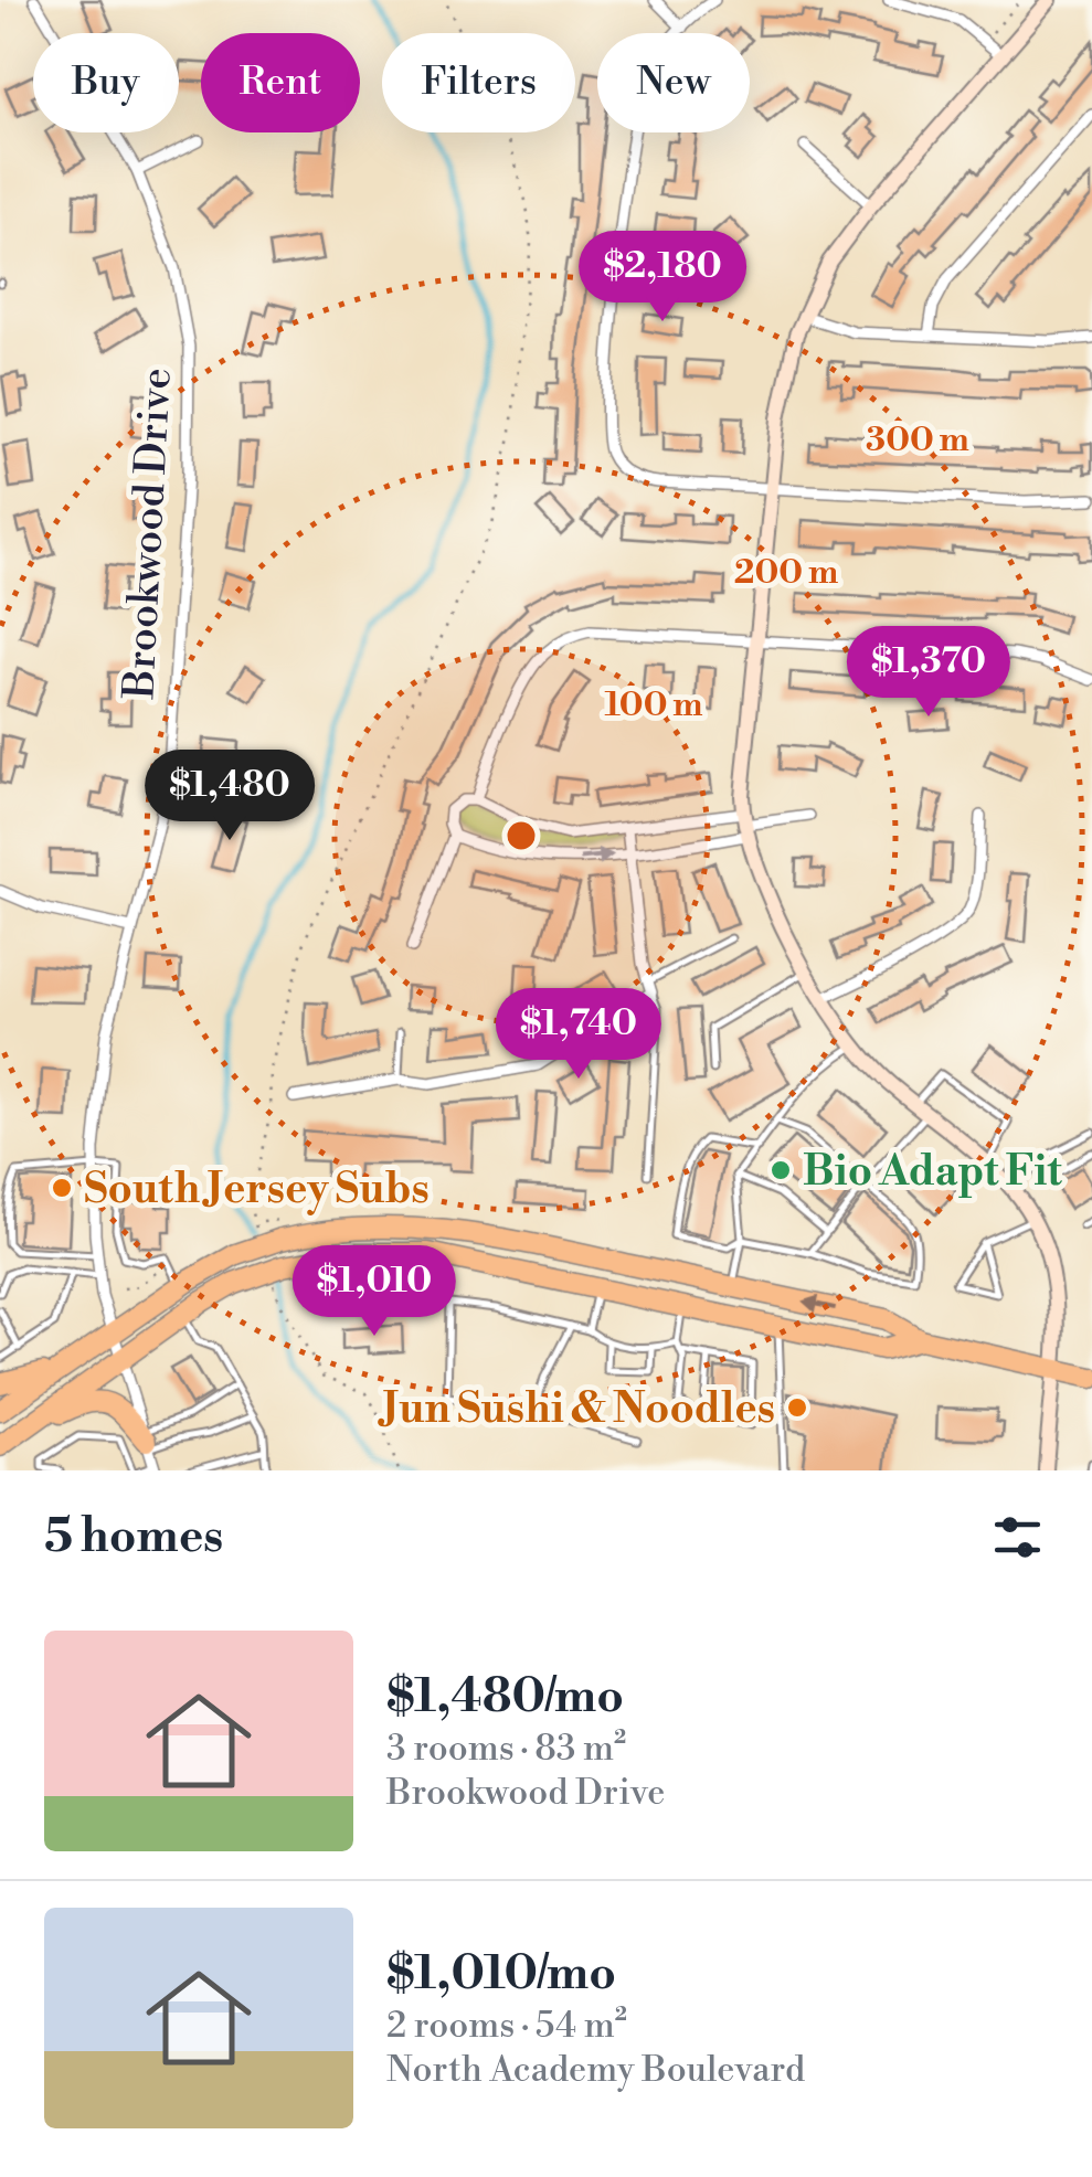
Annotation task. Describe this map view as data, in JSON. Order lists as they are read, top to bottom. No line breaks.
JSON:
{"streets":{"street":["Brookwood Drive"]},"places":["Bio Adapt Fit","South Jersey Subs","Jun Sushi & Noodles"],"page":{"chip":["Buy","Rent","Filters","New"],"price":["$2,180","$1,370","$1,480","$1,740","$1,010"],"heading":"5 homes","list":[{"name":"$1,480/mo","note":"3 rooms · 83 m² · Brookwood Drive"},{"name":"$1,010/mo","note":"2 rooms · 54 m² · North Academy Boulevard"}]},"rings":["300 m","200 m","100 m"]}
